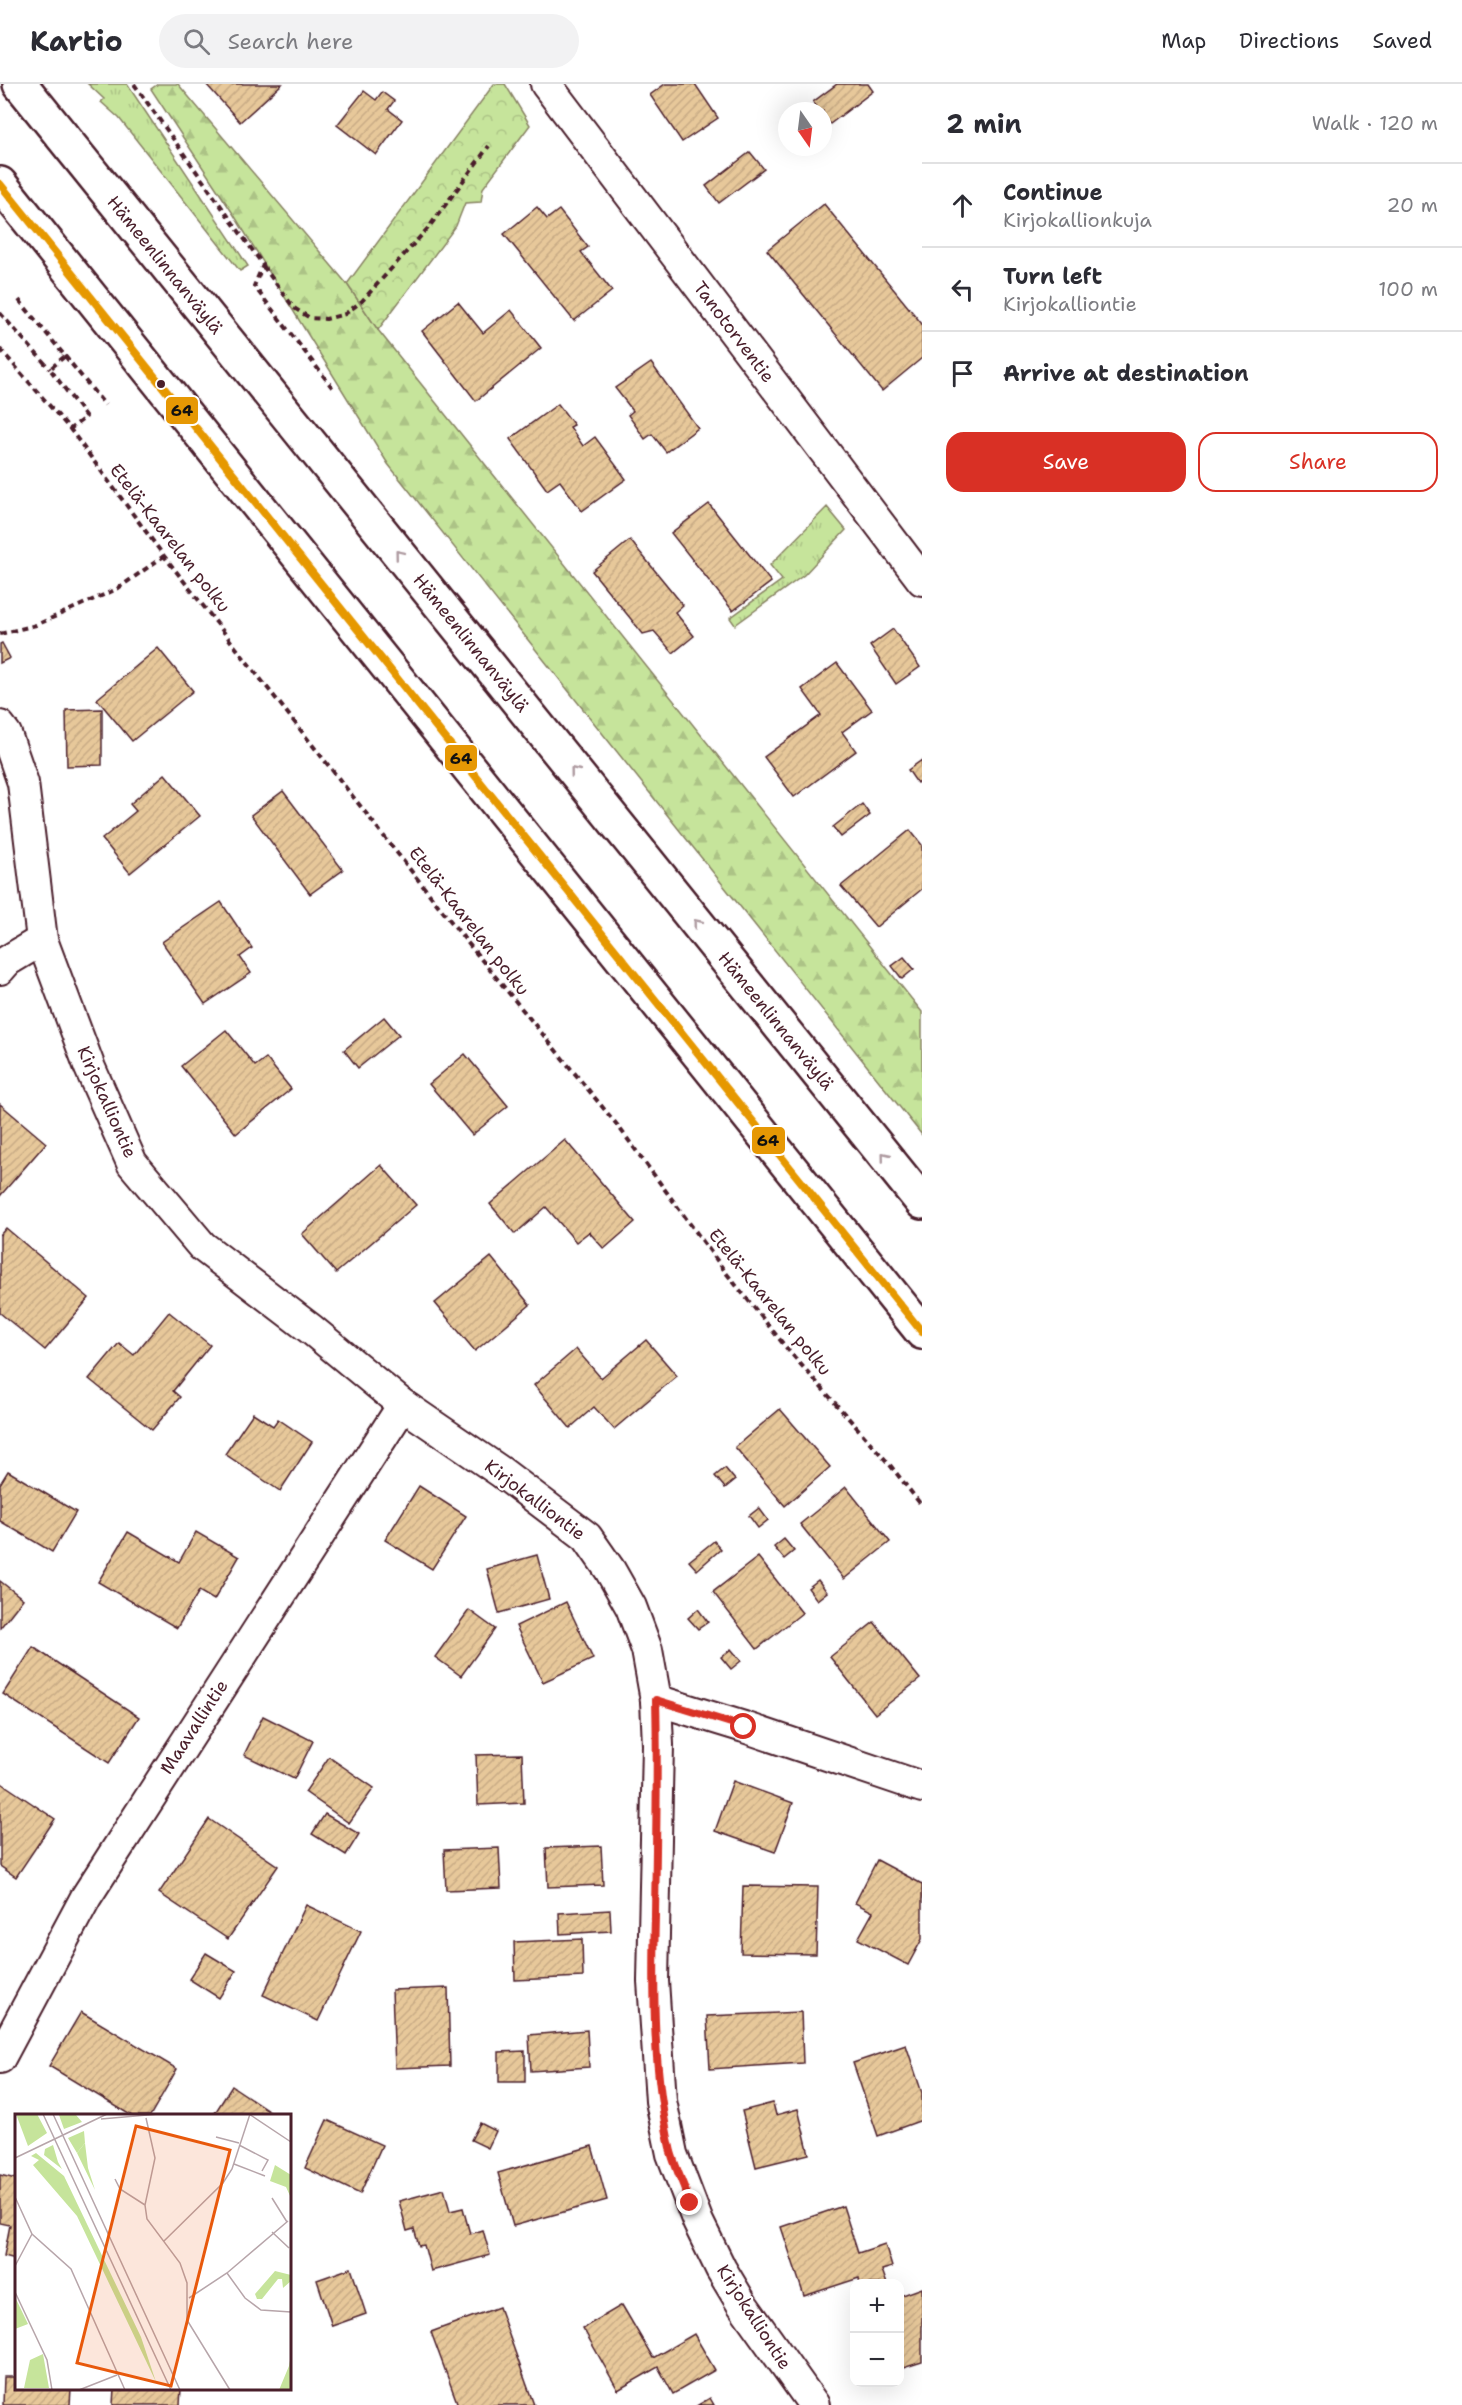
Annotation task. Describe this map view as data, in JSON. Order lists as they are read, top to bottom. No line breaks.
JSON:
{"streets":{"highway":["Hämeenlinnanväylä"],"street":["Tanotorventie","Kirjokalliontie","Maavallintie"],"path":["Etelä-Kaarelan polku"]},"crossings":[["Kirjokalliontie","Maavallintie"]],"lines":["transit line 64"],"north":"bottom","page":{"header":"Kartio","search":"Search here","nav":["Map","Directions","Saved"],"heading":["2 min","Walk · 120 m"],"list":[["Continue","Kirjokallionkuja","20 m"],["Turn left","Kirjokalliontie","100 m"],"Arrive at destination"],"buttons":["Save","Share"],"map_buttons":["+","−"]}}
